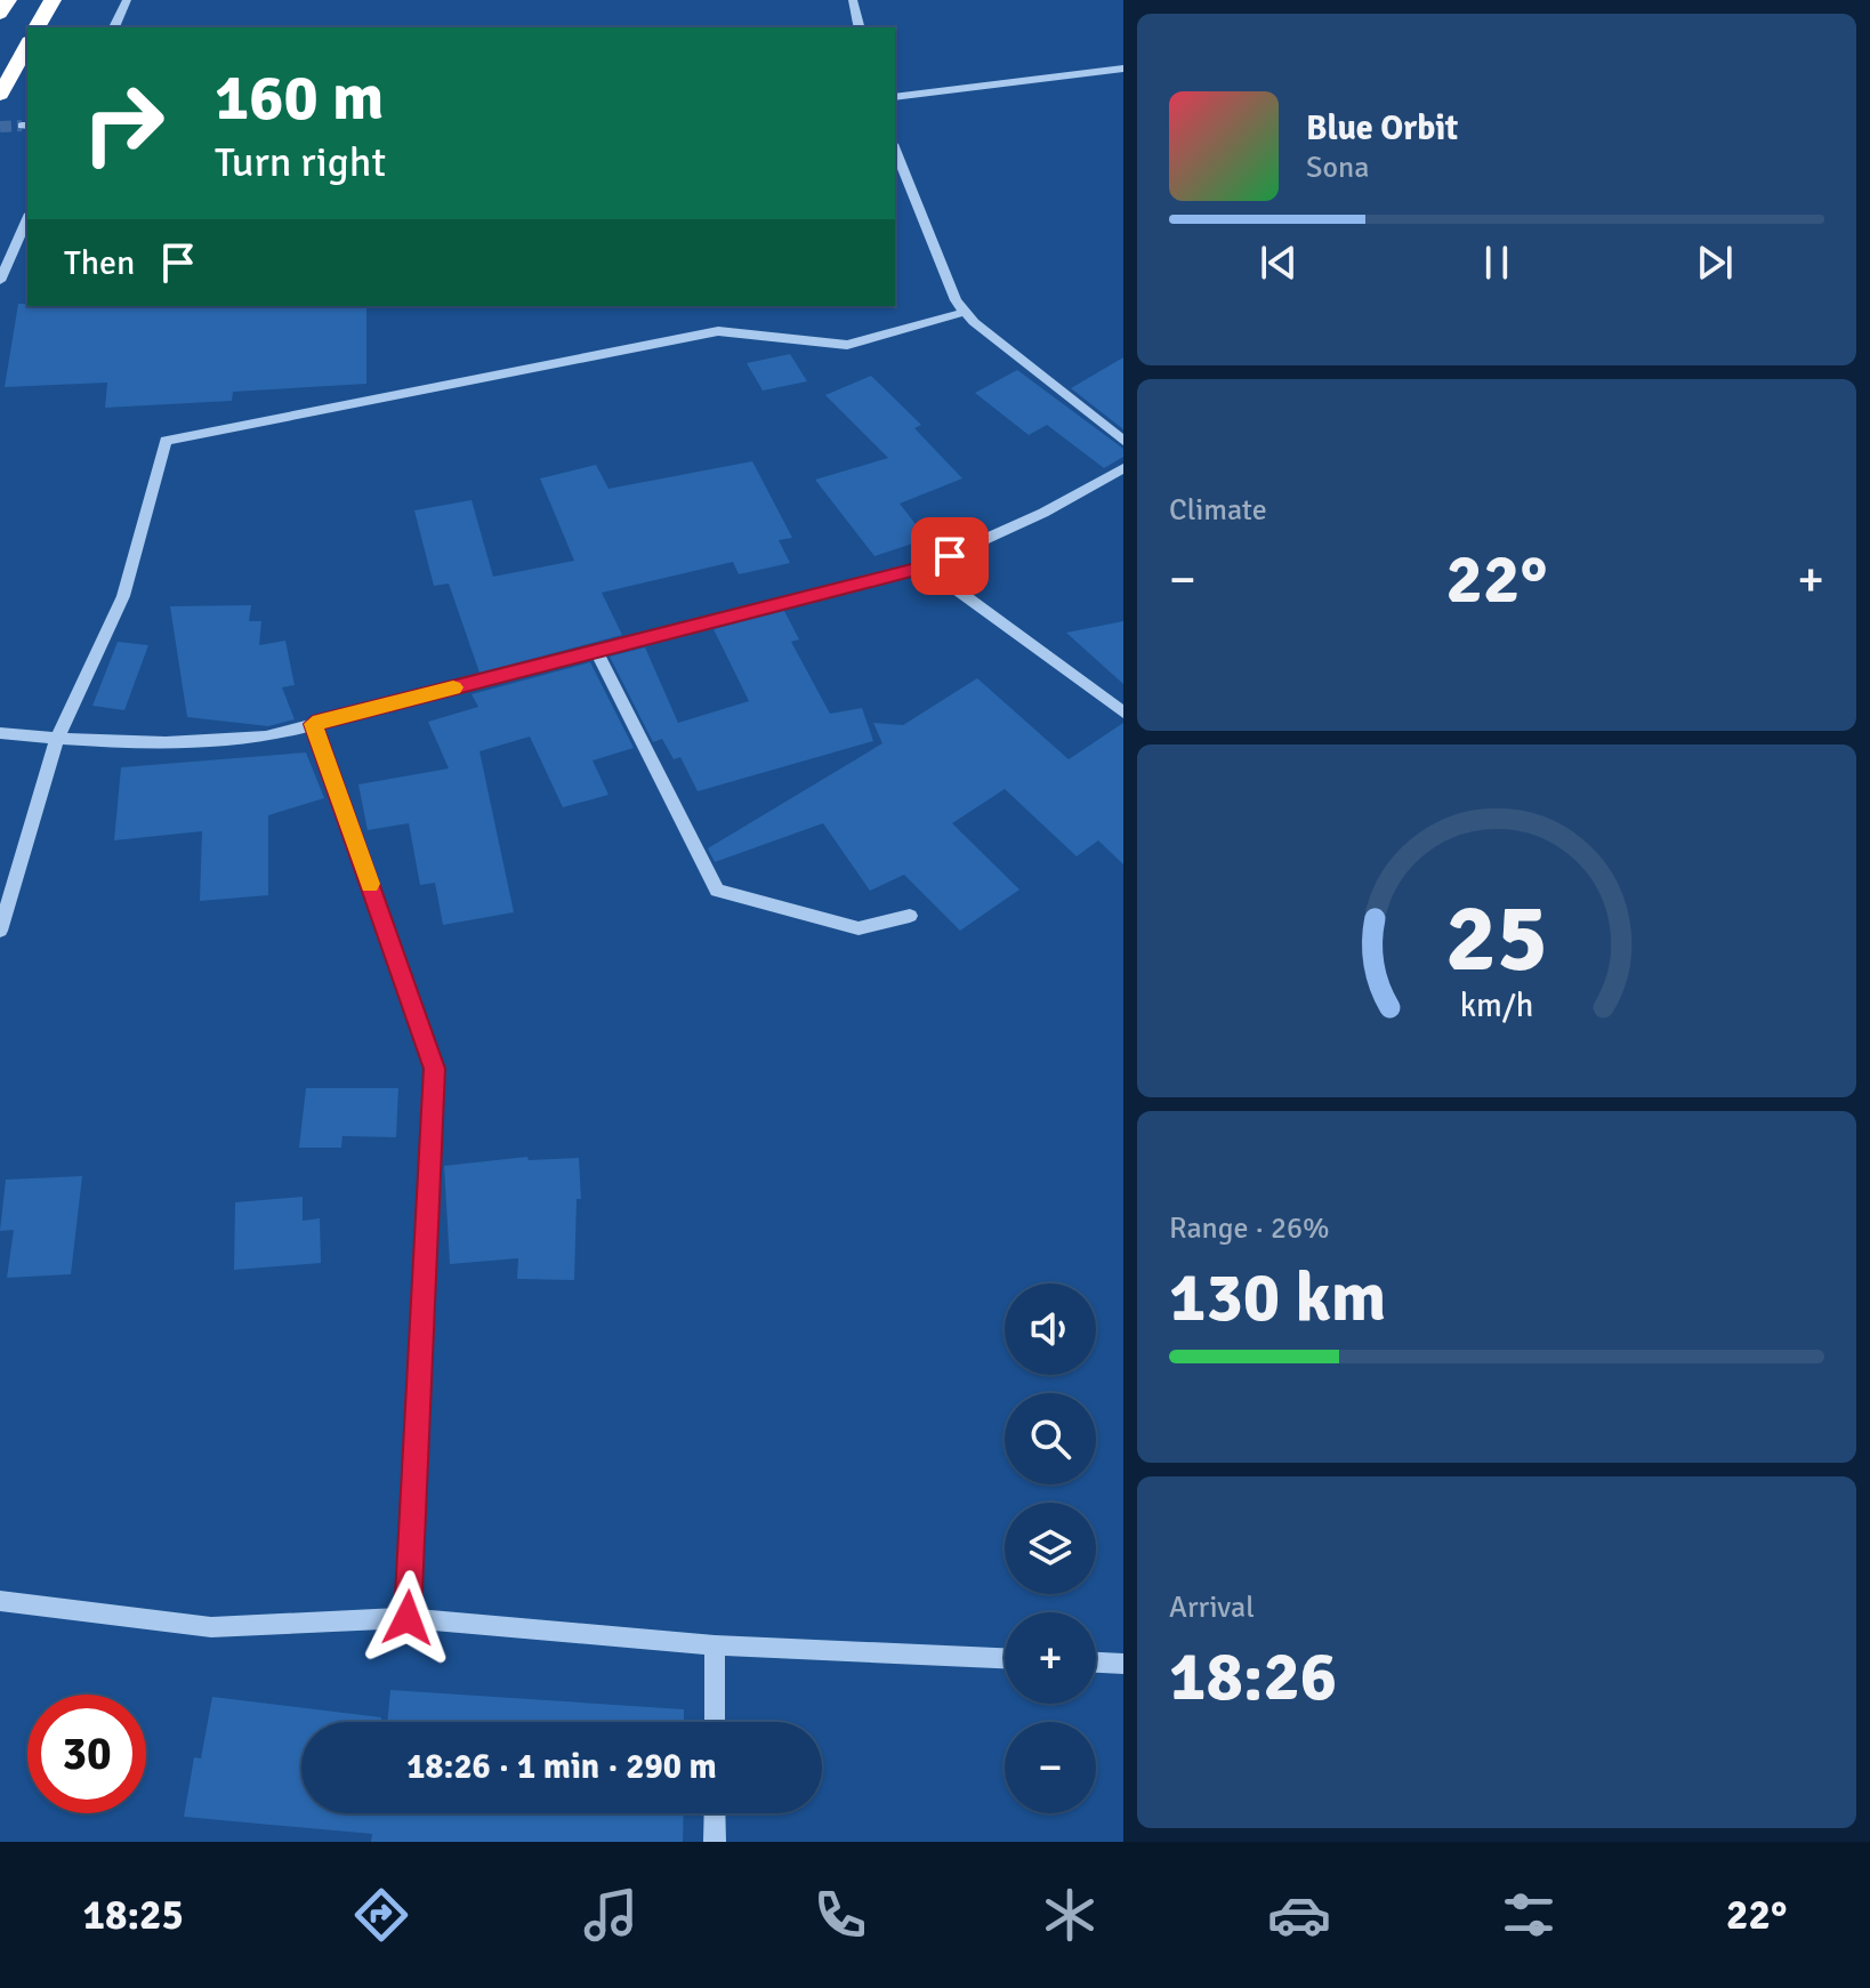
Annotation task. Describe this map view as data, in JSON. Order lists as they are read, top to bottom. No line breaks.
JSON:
{"page":{"turn":["160 m","Turn right"],"song":["Blue Orbit","Sona"],"then":"Then","tile":["Climate",["Range · 26%","130 km"],["Arrival","18:26"]],"heat":["−","22°","+"],"map_buttons":["+","−"],"limit":"30","trip":"18:26 · 1 min · 290 m","tabs":["18:25","22°"],"gauge":["25","km/h"]}}
